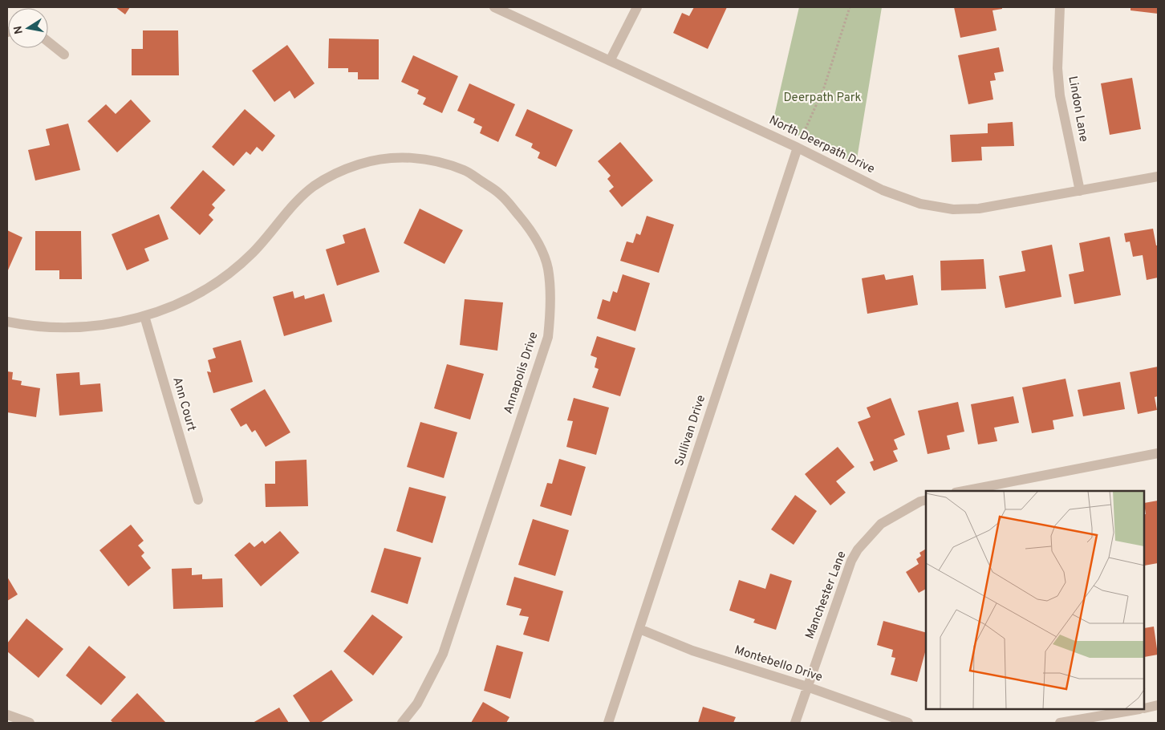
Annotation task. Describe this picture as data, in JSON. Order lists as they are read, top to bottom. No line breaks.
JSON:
{"streets":{"street":["Lindon Lane","North Deerpath Drive","Annapolis Drive","Ann Court","Sullivan Drive","Manchester Lane","Montebello Drive"]},"crossings":[["Lindon Lane","North Deerpath Drive"],["North Deerpath Drive","Sullivan Drive"],["Annapolis Drive","Ann Court"],["Sullivan Drive","Montebello Drive"],["Manchester Lane","Montebello Drive"]],"parks":["Deerpath Park"],"north":"left"}
